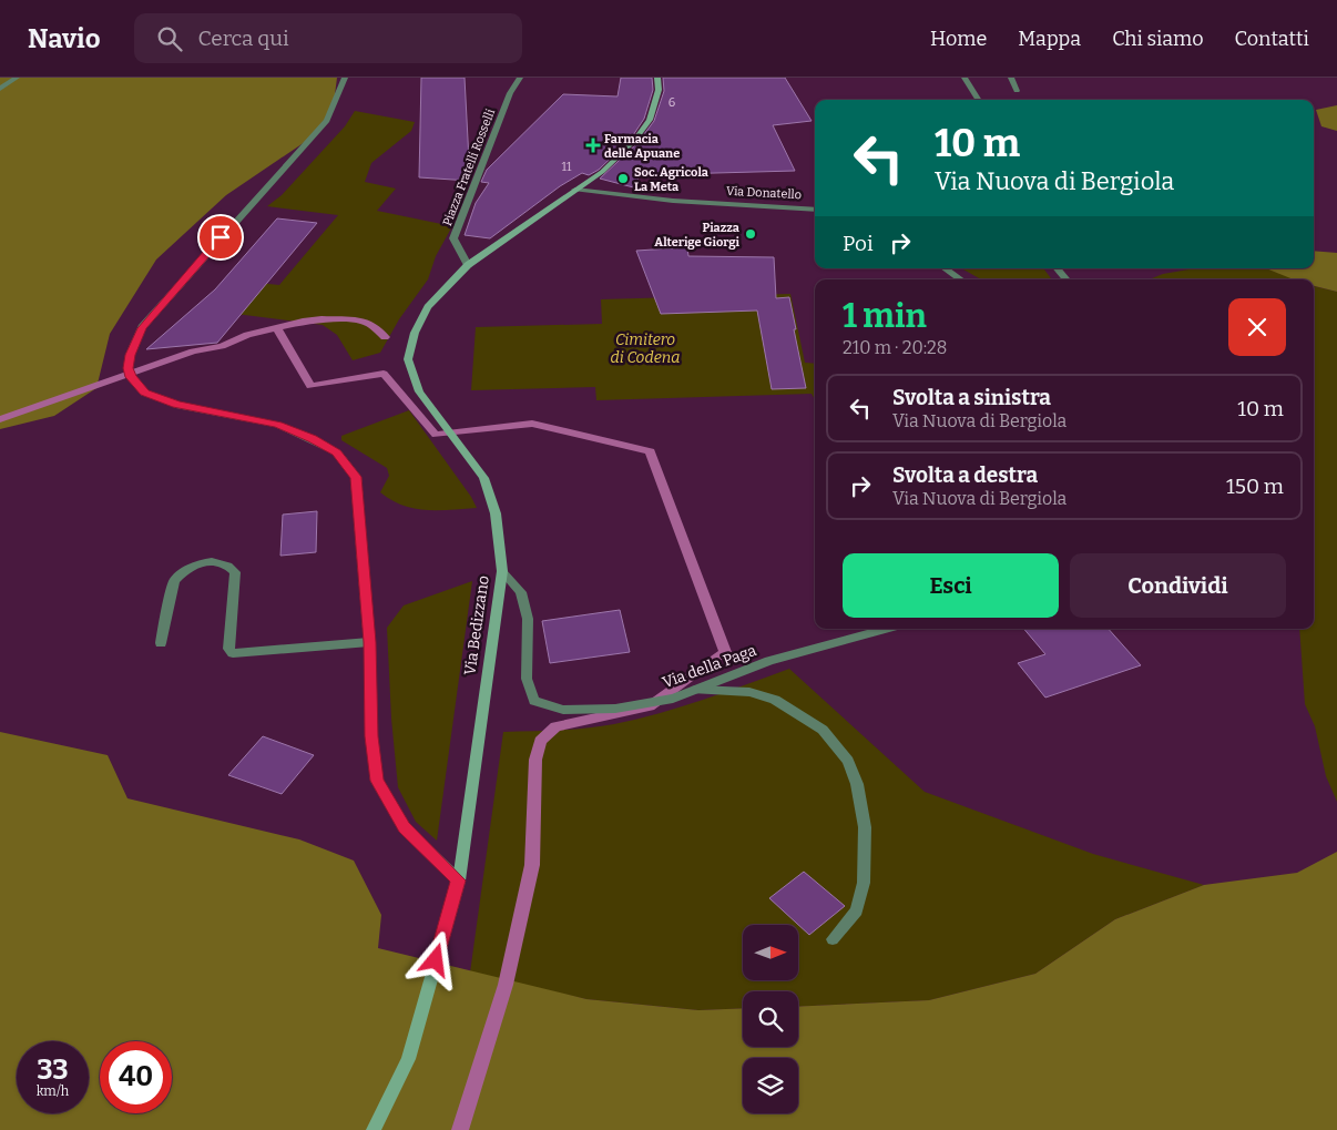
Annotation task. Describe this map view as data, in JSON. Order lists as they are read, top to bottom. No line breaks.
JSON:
{"streets":{"street":["Piazza Fratelli Rosselli","Via Donatello","Via Bedizzano","Via della Paga"]},"crossings":[["Piazza Fratelli Rosselli","Via Bedizzano"],["Via Donatello","Via Bedizzano"],["Via Bedizzano","Via della Paga"]],"parks":["Cimitero di Codena"],"places":{"health":["Farmacia delle Apuane"],"other":["Soc. Agricola La Meta","Piazza Alterige Giorgi"]},"house_numbers":["6","11"],"north":"right","page":{"header":"Navio","search":"Cerca qui","nav":["Home","Mappa","Chi siamo","Contatti"],"turn":["10 m","Via Nuova di Bergiola"],"then":"Poi","heading":["1 min","210 m · 20:28"],"list":[{"name":"Svolta a sinistra","note":"Via Nuova di Bergiola","value":"10 m"},{"name":"Svolta a destra","note":"Via Nuova di Bergiola","value":"150 m"}],"buttons":["Esci","Condividi"],"speed":"33 km/h","limit":"40"}}
